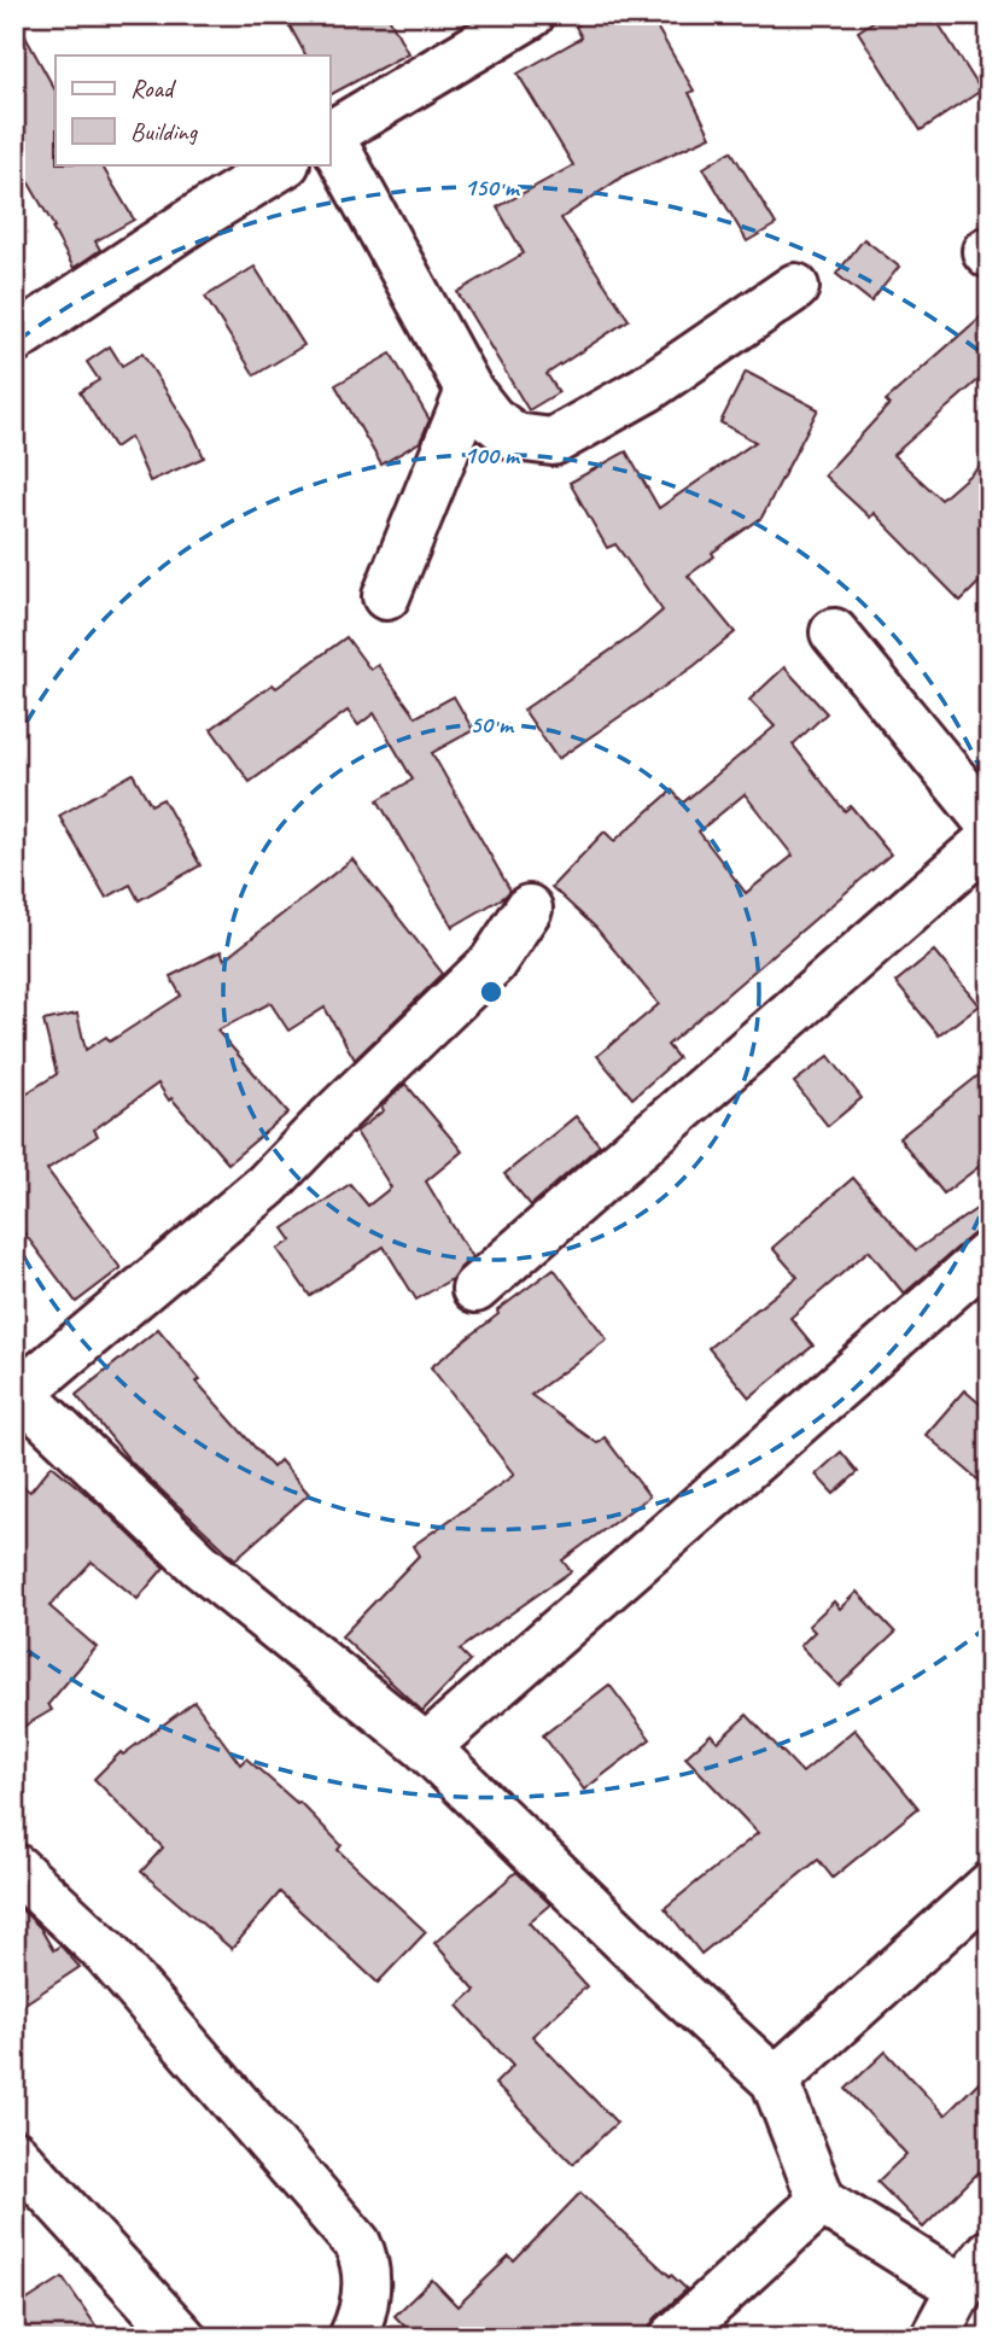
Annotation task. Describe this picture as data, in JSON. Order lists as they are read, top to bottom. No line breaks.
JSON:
{"legend":["Road","Building"],"rings":["150 m","100 m","50 m"]}
